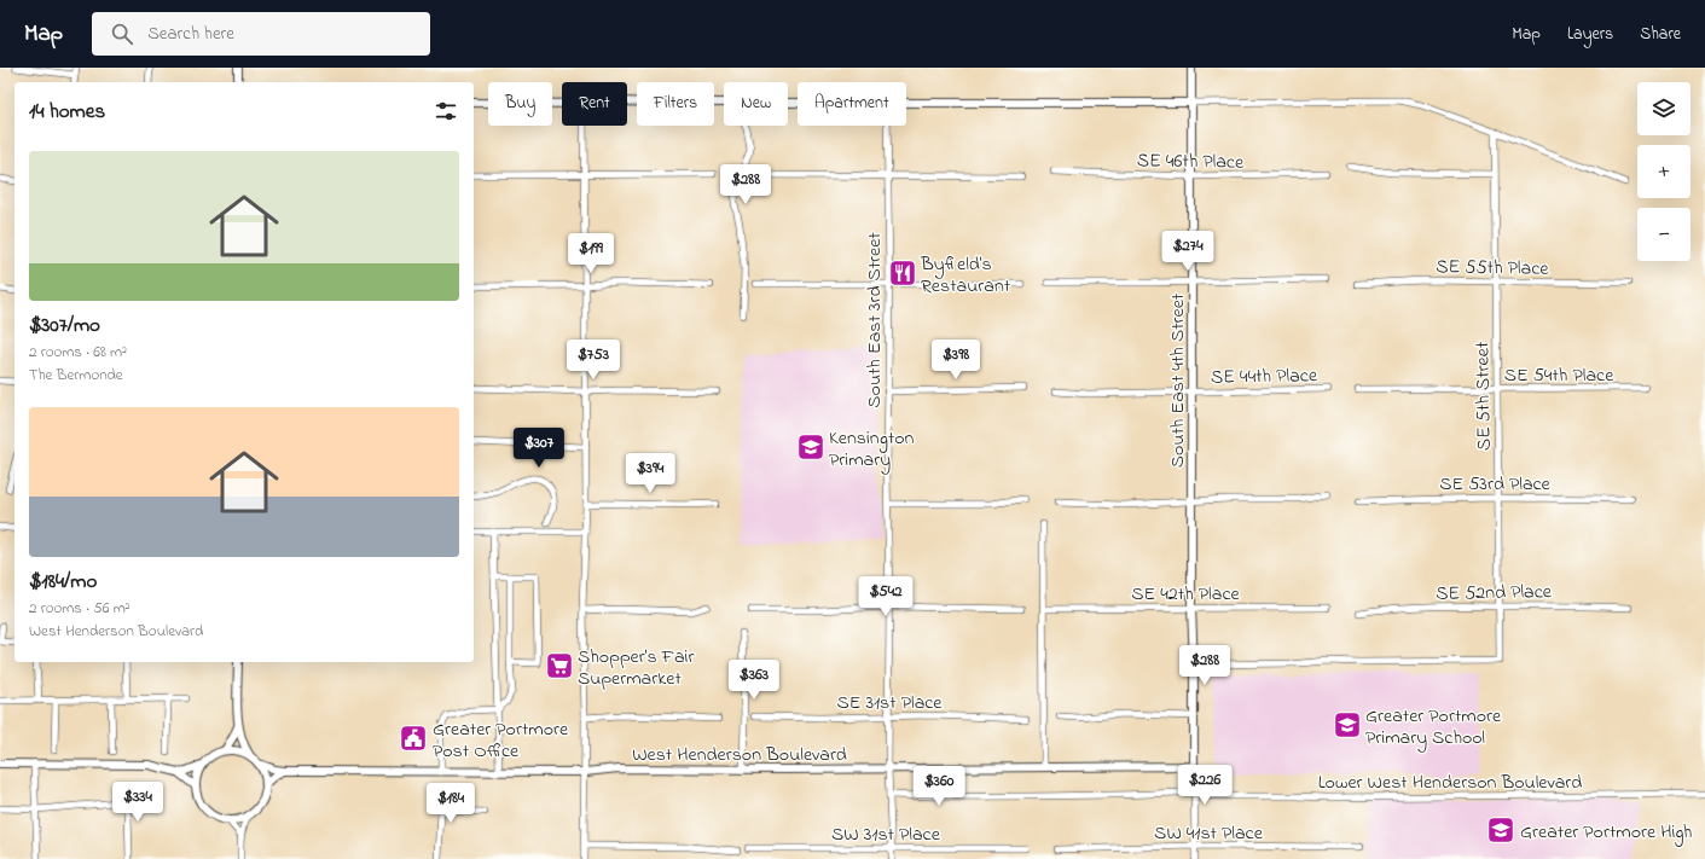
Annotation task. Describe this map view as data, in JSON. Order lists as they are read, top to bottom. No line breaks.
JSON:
{"streets":{"street":["SE 46th Place","SE 55th Place","South East 3rd Street","SE 54th Place","SE 44th Place","South East 4th Street","SE 5th Street","SE 53rd Place","SE 52nd Place","SE 42th Place","SE 31st Place","West Henderson Boulevard","Lower West Henderson Boulevard","SW 41st Place","SW 31st Place"]},"crossings":[["SE 46th Place","South East 4th Street"],["SE 55th Place","SE 5th Street"],["South East 3rd Street","SE 31st Place"],["South East 3rd Street","West Henderson Boulevard"],["South East 3rd Street","Lower West Henderson Boulevard"],["South East 3rd Street","SW 31st Place"],["SE 54th Place","SE 5th Street"],["SE 44th Place","South East 4th Street"],["South East 4th Street","SE 5th Street"],["South East 4th Street","SE 42th Place"],["South East 4th Street","West Henderson Boulevard"],["SE 5th Street","SE 53rd Place"],["SE 5th Street","SE 52nd Place"]],"places":{"restaurant":["Byfield's Restaurant"],"school or university":["Kensington Primary","Greater Portmore Primary School","Greater Portmore High"],"supermarket":["Shopper's Fair Supermarket"],"public building":["Greater Portmore Post Office"]},"page":{"header":"Map","search":"Search here","nav":["Map","Layers","Share"],"map_buttons":["+","−"],"chip":["Buy","Rent","Filters","New","Apartment"],"heading":"14 homes","list":[{"name":"$307/mo","note":"2 rooms · 68 m² · The Bermonde"},{"name":"$184/mo","note":"2 rooms · 56 m² · West Henderson Boulevard"}],"price":["$288","$274","$199","$753","$398","$307","$394","$542","$288","$363","$226","$360","$334","$184"]}}
